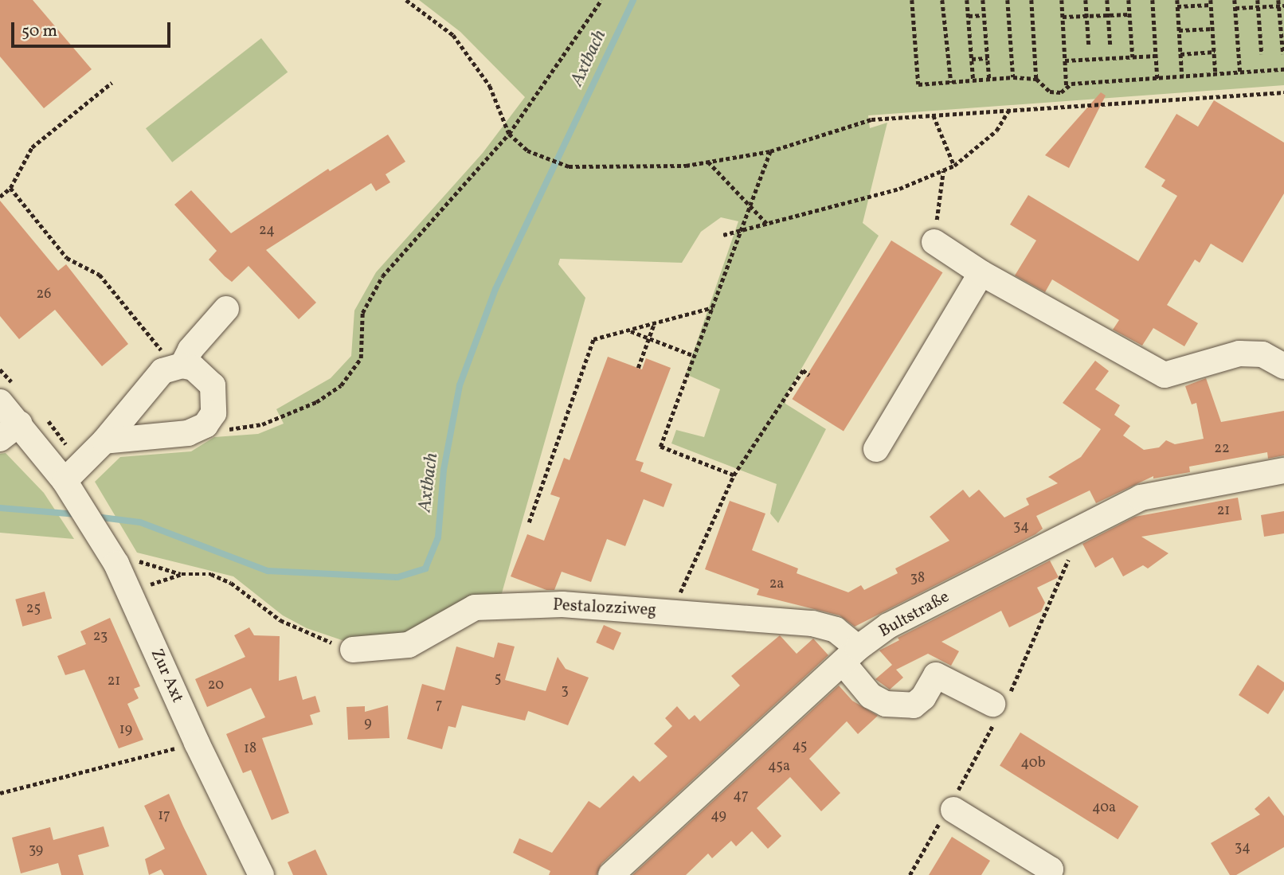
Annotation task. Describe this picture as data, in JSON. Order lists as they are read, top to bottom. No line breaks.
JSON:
{"streets":{"street":["Pestalozziweg","Bultstraße","Zur Axt"]},"crossings":[["Pestalozziweg","Bultstraße"]],"water":["Axtbach"],"house_numbers":["24","26","22","21","34","38","2a","25","23","5","21","20","3","7","9","19","45","18","40b","45a","47","40a","17","49","34","39"],"scale_bar":"50 m"}
